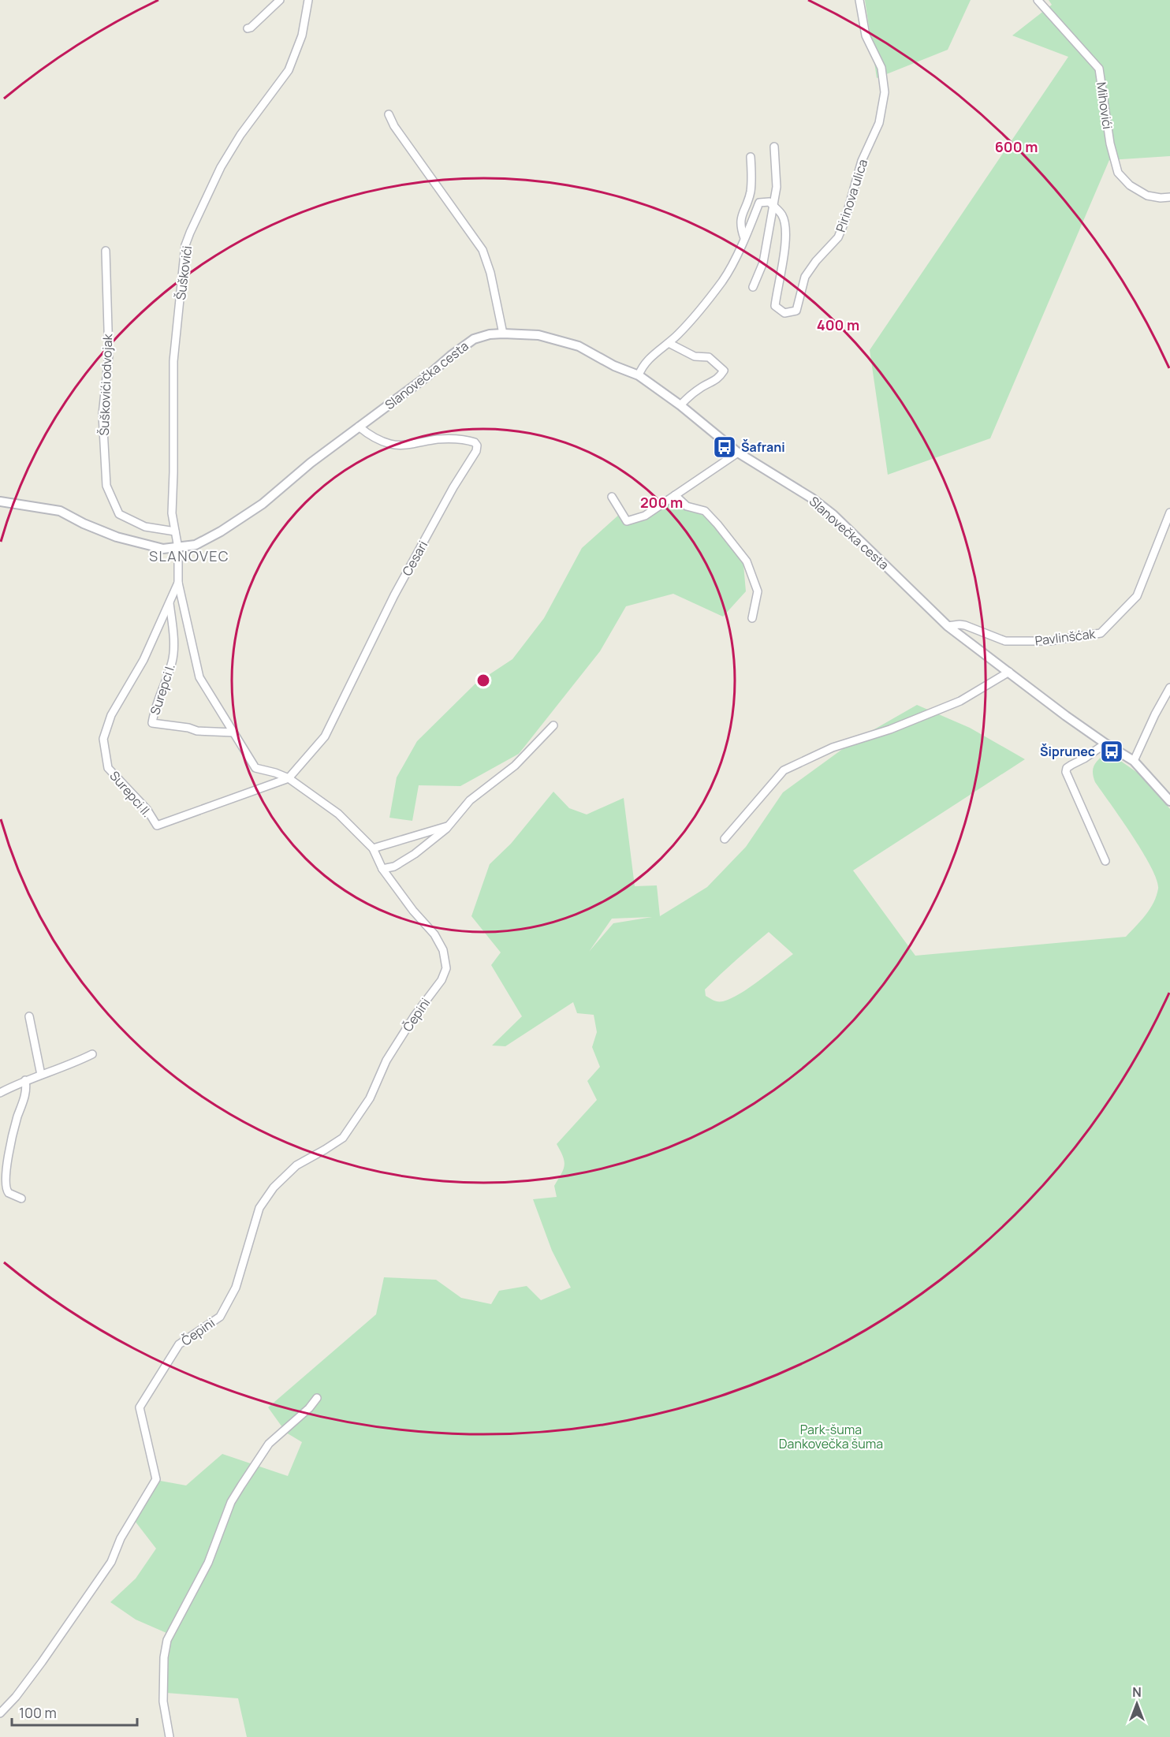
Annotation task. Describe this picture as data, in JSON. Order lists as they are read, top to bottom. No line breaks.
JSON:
{"streets":{"street":["Mihovići","Pirinova ulica","Šuškovići","Slanovečka cesta","Šuškovići odvojak","Cesari","Pavlinšćak","Surepci I.","Surepci II.","Čepini"]},"crossings":[["Šuškovići","Slanovečka cesta"],["Šuškovići","Šuškovići odvojak"],["Slanovečka cesta","Cesari"],["Slanovečka cesta","Pavlinšćak"],["Cesari","Surepci II."],["Surepci I.","Surepci II."]],"districts":["SLANOVEC"],"parks":["Park-šuma Dankovečka šuma"],"places":{"bus stop":["Šafrani","Šiprunec"]},"scale_bar":"100 m","north":"top","rings":["600 m","400 m","200 m"]}
